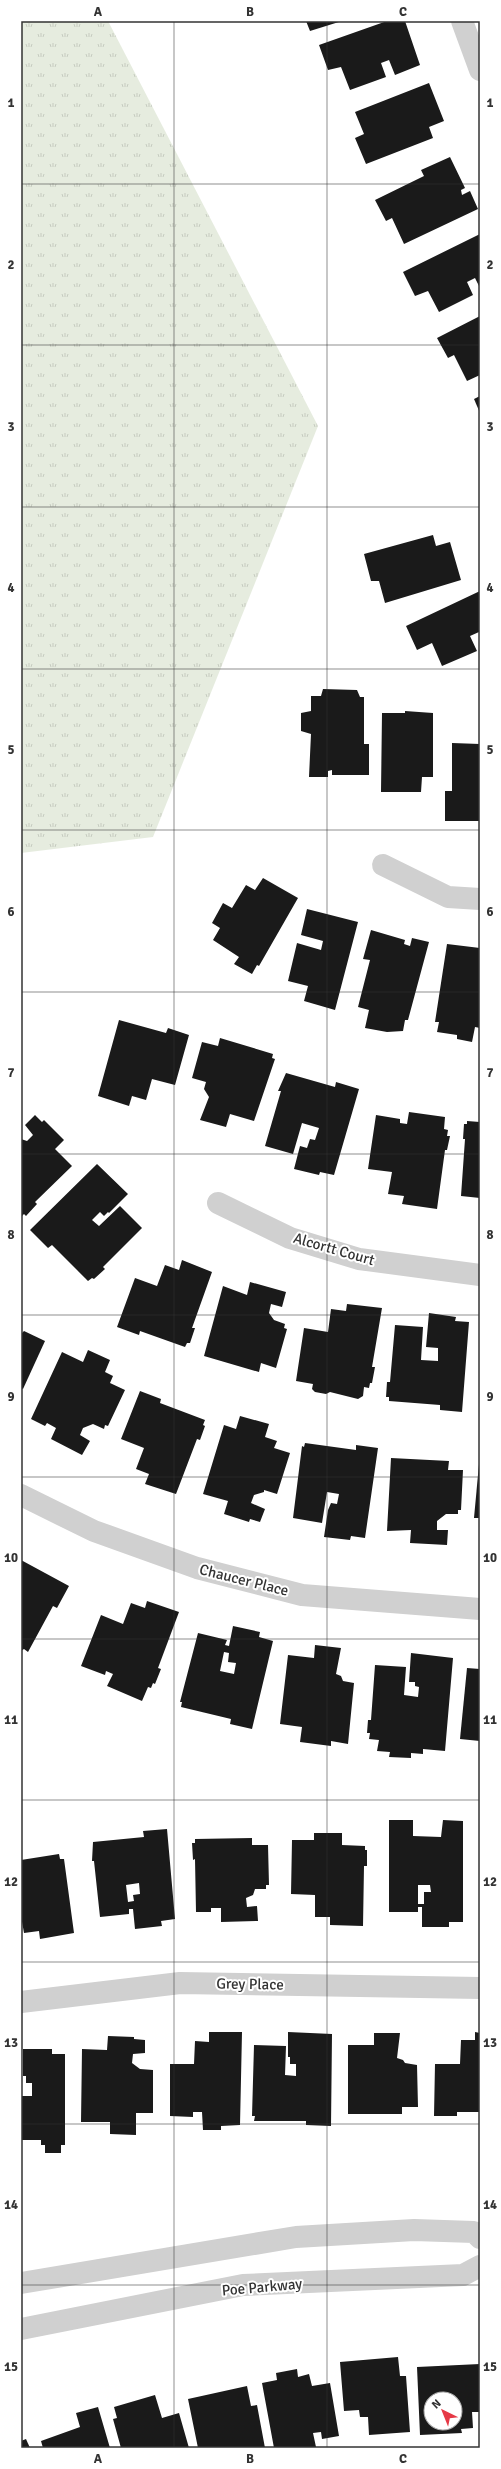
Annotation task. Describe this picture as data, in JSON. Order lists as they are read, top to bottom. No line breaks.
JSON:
{"streets":{"street":["Alcortt Court","Chaucer Place","Grey Place","Poe Parkway"]},"north":"top left","grid":{"columns":["A","B","C"],"rows":["1","2","3","4","5","6","7","8","9","10","11","12","13","14","15"]}}
